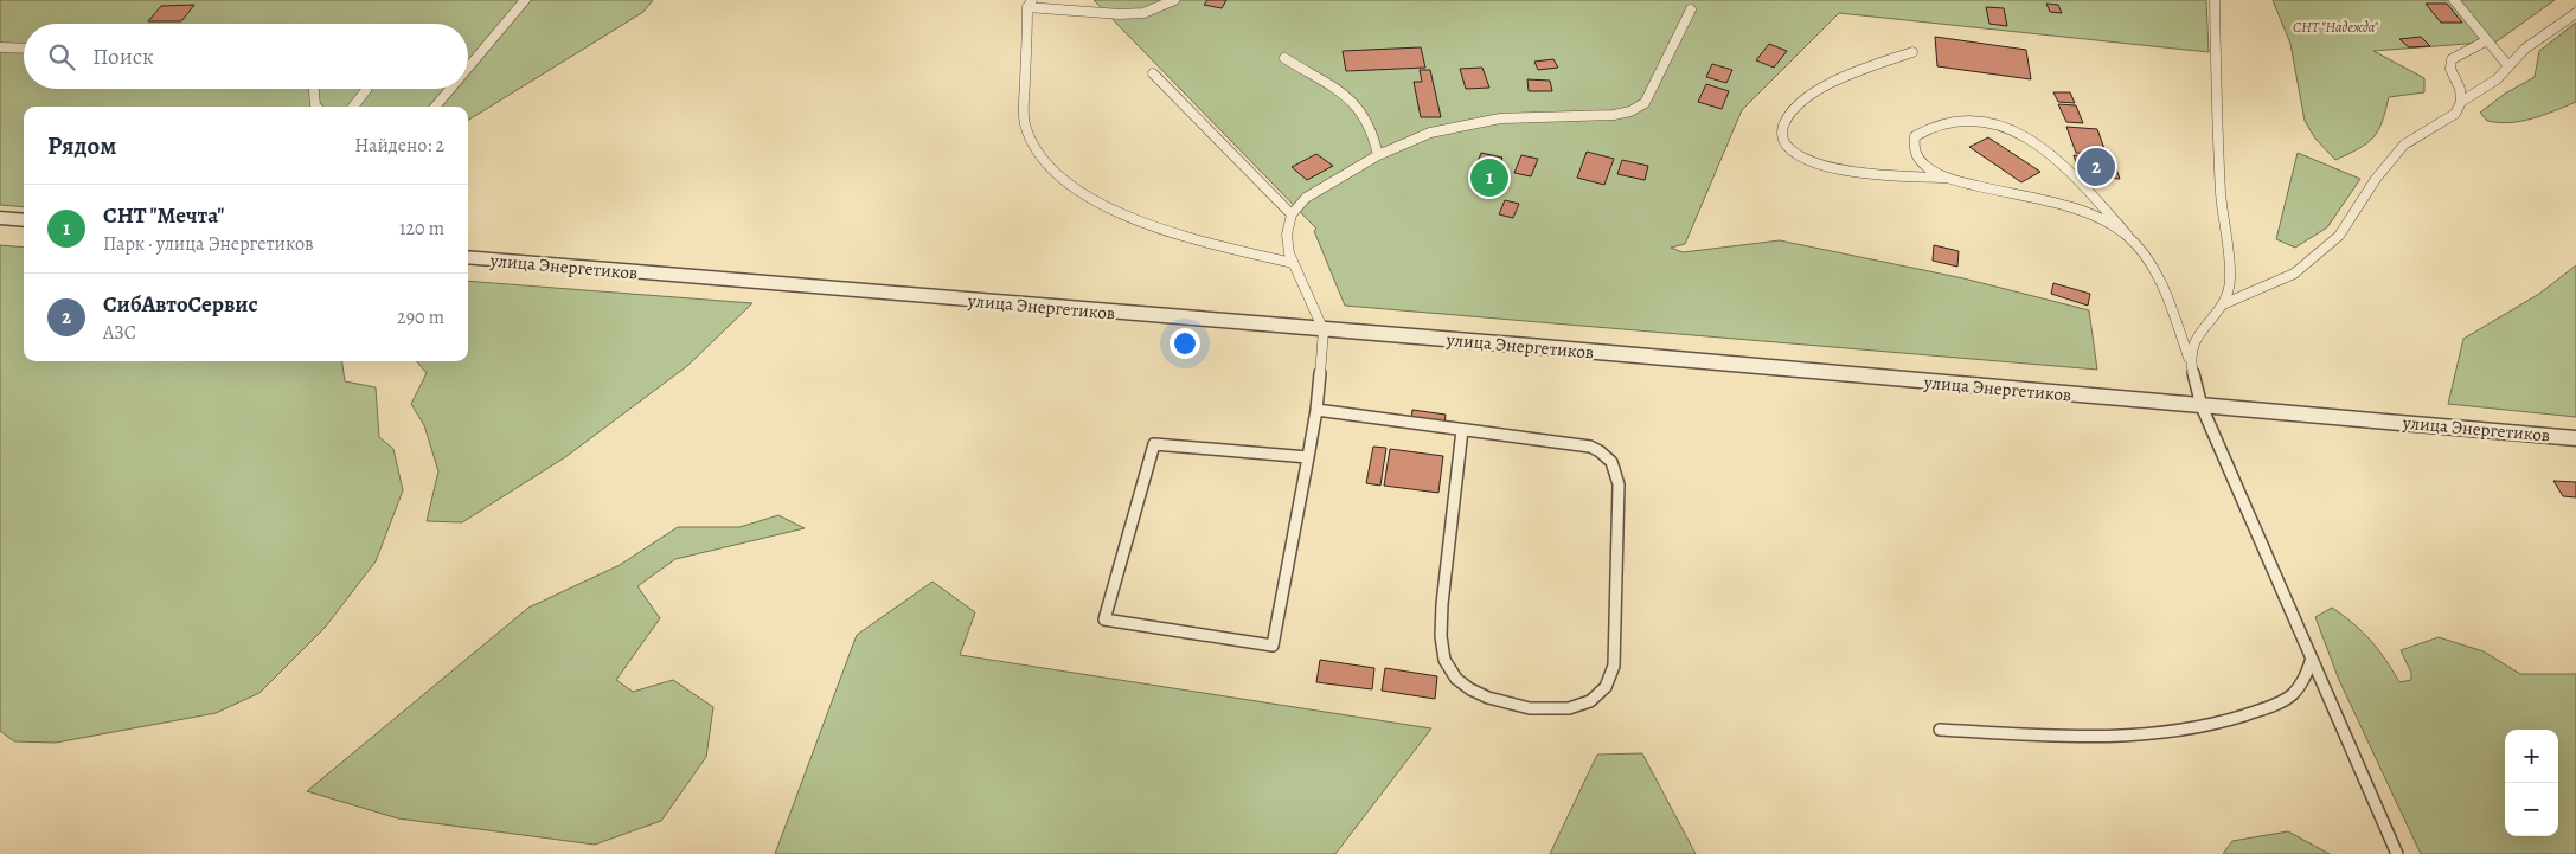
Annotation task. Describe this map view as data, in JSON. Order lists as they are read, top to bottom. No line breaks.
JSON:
{"streets":{"street":["улица Энергетиков"]},"parks":["СНТ \"Надежда\""],"page":{"search":"Поиск","heading":["Рядом","Найдено: 2"],"pins":["2","1"],"list":[{"mark":"1","name":"СНТ \"Мечта\"","note":"Парк · улица Энергетиков","value":"120 m"},{"mark":"2","name":"СибАвтоСервис","note":"АЗС","value":"290 m"}],"map_buttons":["+","−"]}}
